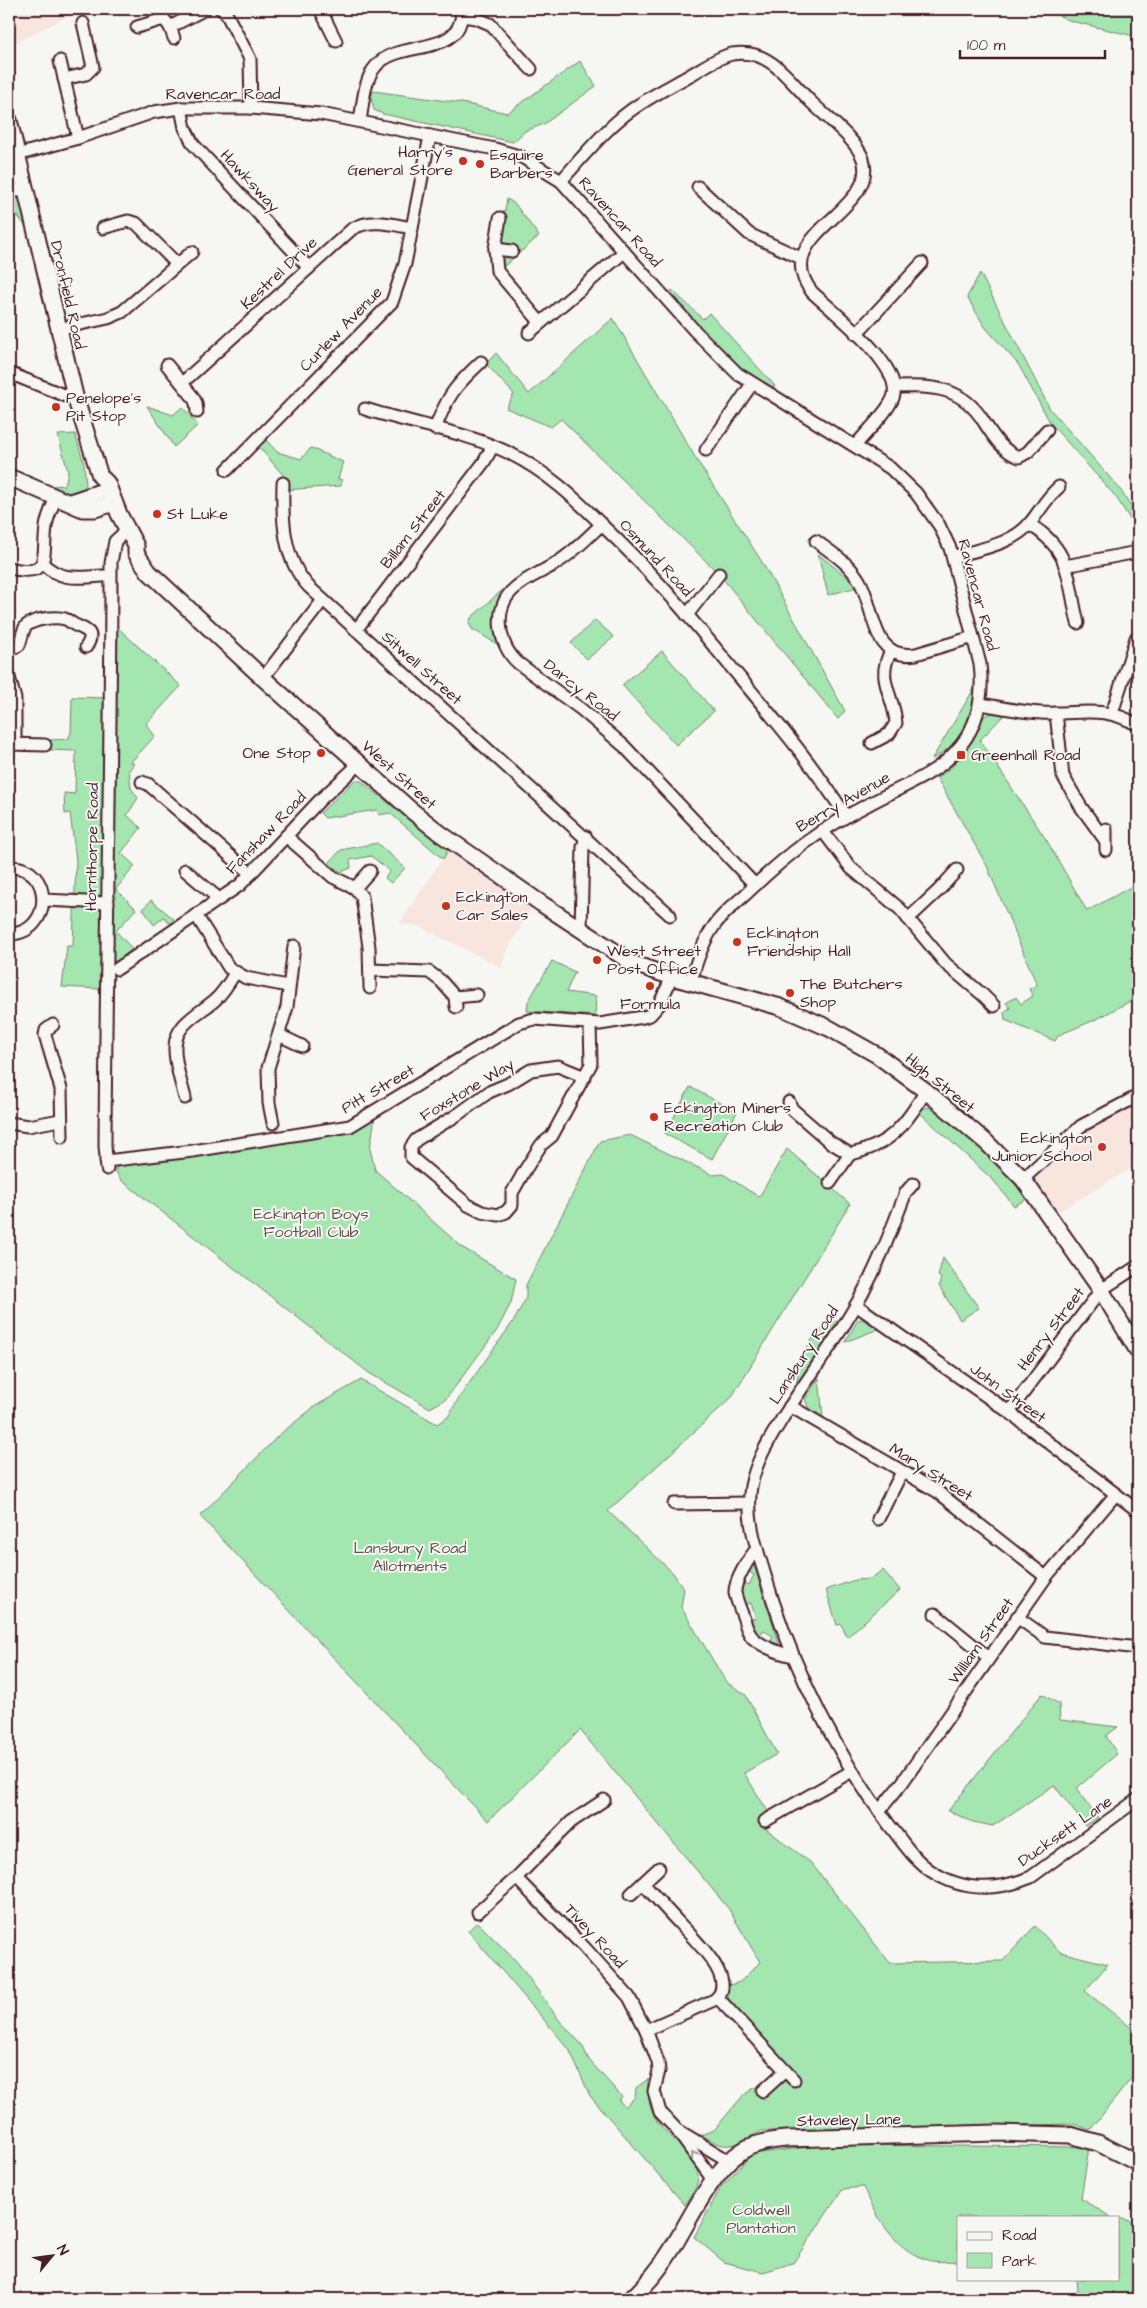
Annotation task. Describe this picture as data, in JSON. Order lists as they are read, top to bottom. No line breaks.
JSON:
{"streets":{"main road":["Dronfield Road","West Street","High Street","Staveley Lane"],"street":["Ravencar Road","Hawksway","Kestrel Drive","Curlew Avenue","Billam Street","Osmund Road","Sitwell Street","Darcy Road","Berry Avenue","Fanshaw Road","Hornthorpe Road","Pitt Street","Foxstone Way","Henry Street","Lansbury Road","John Street","Mary Street","William Street","Ducksett Lane","Tivey Road"]},"crossings":[["Ravencar Road","Hawksway"],["Ravencar Road","Dronfield Road"],["Ravencar Road","Curlew Avenue"],["Ravencar Road","Berry Avenue"],["Hawksway","Kestrel Drive"],["Kestrel Drive","Curlew Avenue"],["Dronfield Road","West Street"],["Dronfield Road","Hornthorpe Road"],["Billam Street","Osmund Road"],["Billam Street","Sitwell Street"],["Osmund Road","Darcy Road"],["Osmund Road","Berry Avenue"],["Darcy Road","Berry Avenue"],["West Street","Fanshaw Road"],["West Street","Hornthorpe Road"],["West Street","High Street"],["West Street","Pitt Street"],["Berry Avenue","High Street"],["Hornthorpe Road","Pitt Street"],["High Street","Pitt Street"],["High Street","Henry Street"],["Pitt Street","Foxstone Way"],["Henry Street","John Street"],["Lansbury Road","John Street"],["Lansbury Road","Mary Street"],["Lansbury Road","Ducksett Lane"],["John Street","William Street"],["Mary Street","William Street"],["William Street","Ducksett Lane"],["Tivey Road","Staveley Lane"]],"parks":["Eckington Boys Football Club","Lansbury Road Allotments","Coldwell Plantation"],"places":{"other":["Harry's General Store","Esquire Barbers","Penelope's Pit Stop","St Luke","One Stop","Eckington Car Sales","Eckington Friendship Hall","West Street Post Office","Formula","The Butchers Shop","Eckington Miners Recreation Club","Eckington Junior School"],"transit":["Greenhall Road"]},"legend":["Road","Park"],"scale_bar":"100 m","north":"top right"}
